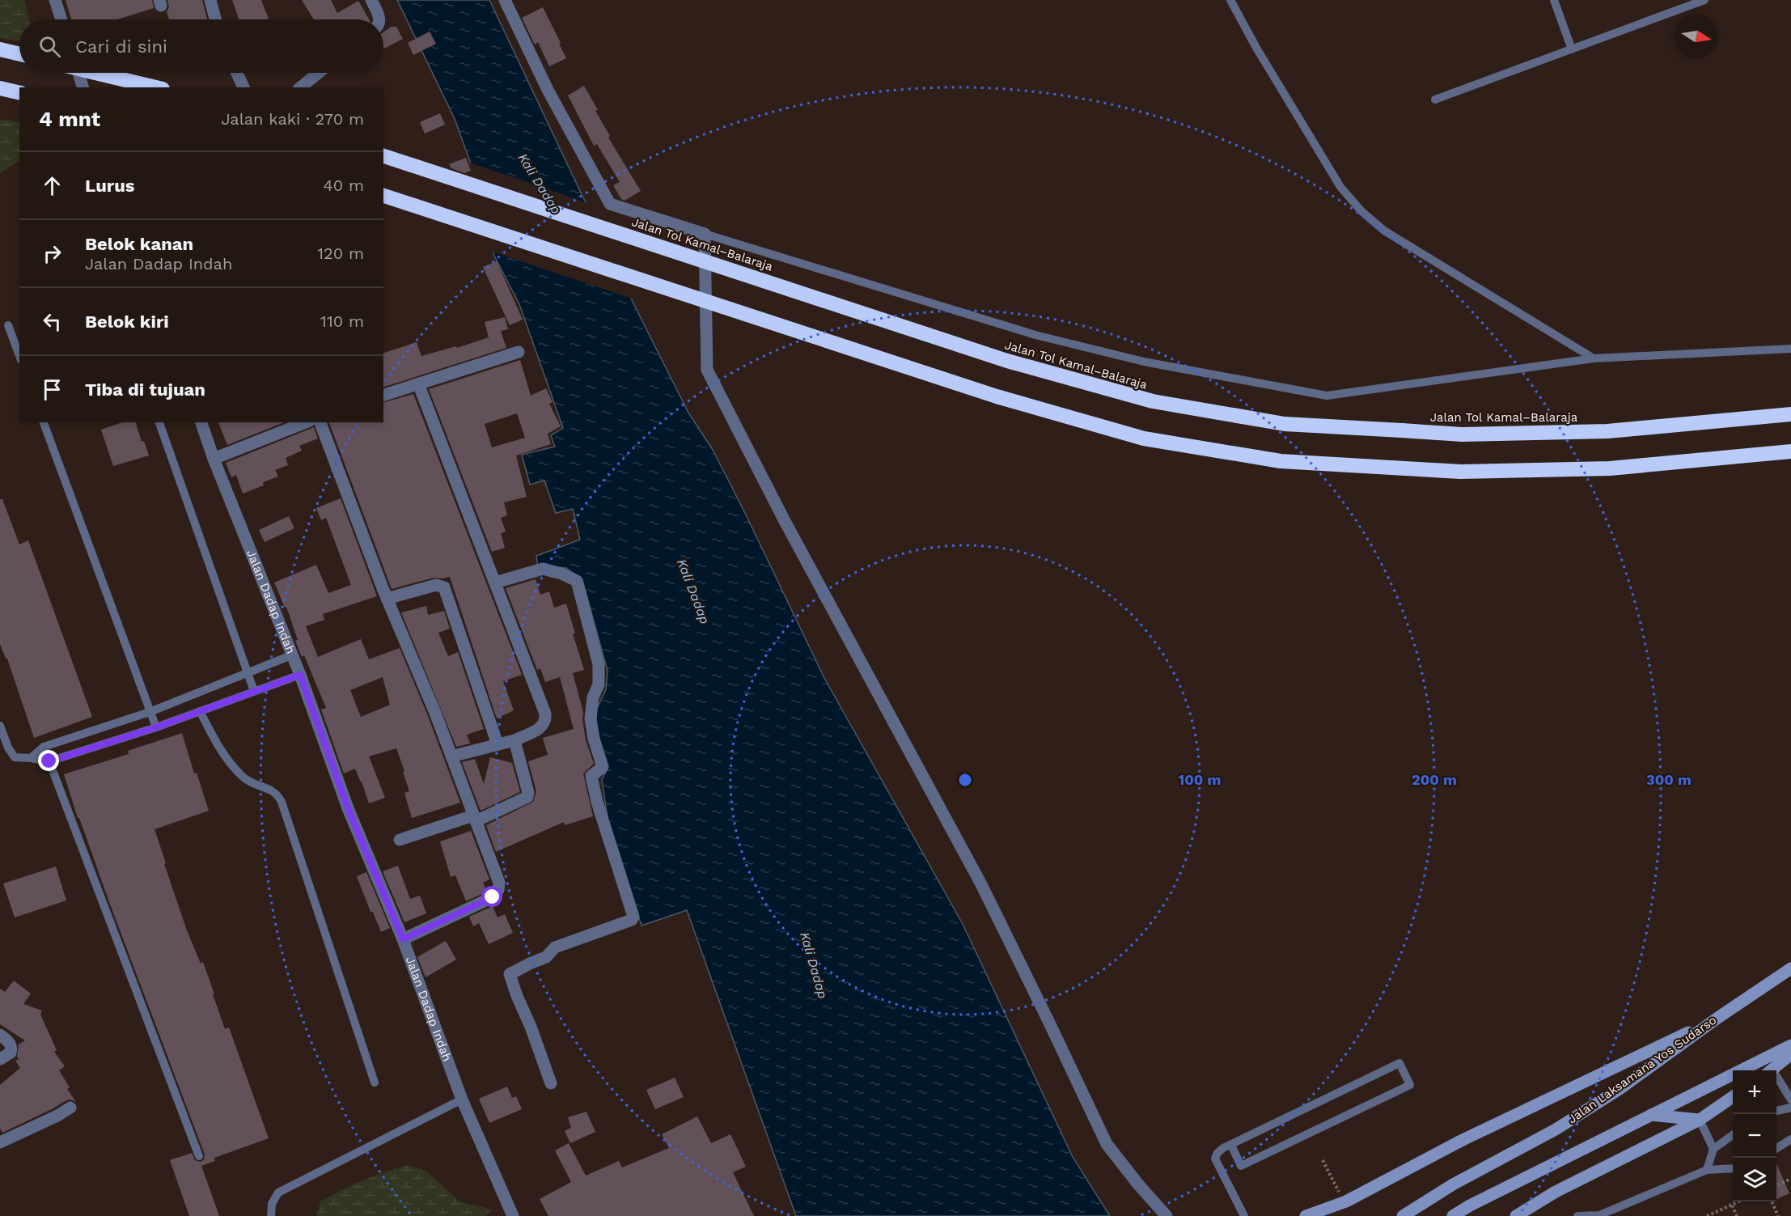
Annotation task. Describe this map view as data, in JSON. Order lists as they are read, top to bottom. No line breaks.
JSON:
{"streets":{"highway":["Jalan Tol Kamal–Balaraja"],"main road":["Jalan Laksamana Yos Sudarso"],"street":["Jalan Dadap Indah"]},"water":["Kali Dadap"],"north":"right","page":{"search":"Cari di sini","heading":["4 mnt","Jalan kaki · 270 m"],"list":[["Lurus","40 m"],["Belok kanan","Jalan Dadap Indah","120 m"],["Belok kiri","110 m"],"Tiba di tujuan"],"map_buttons":["+","−"]},"rings":["100 m","200 m","300 m"]}
